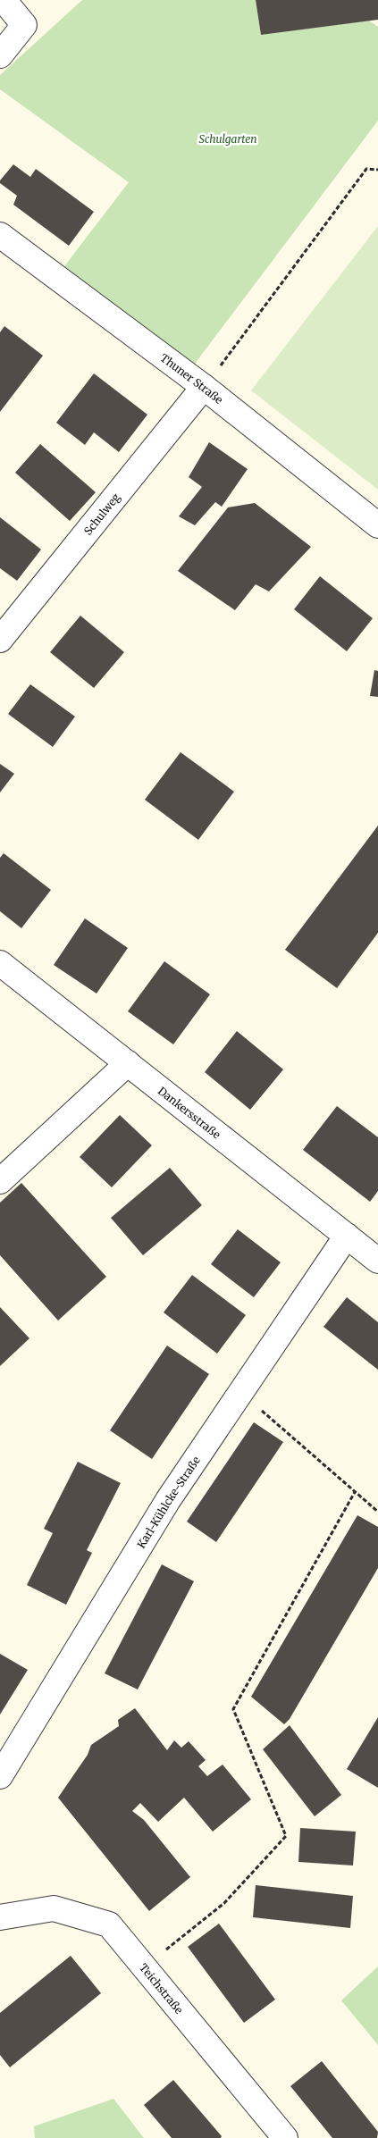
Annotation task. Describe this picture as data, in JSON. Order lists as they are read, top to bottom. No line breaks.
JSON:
{"streets":{"street":["Thuner Straße","Schulweg","Dankersstraße","Karl-Kühlcke-Straße","Teichstraße"]},"crossings":[["Thuner Straße","Schulweg"],["Dankersstraße","Karl-Kühlcke-Straße"]],"parks":["Schulgarten"]}
